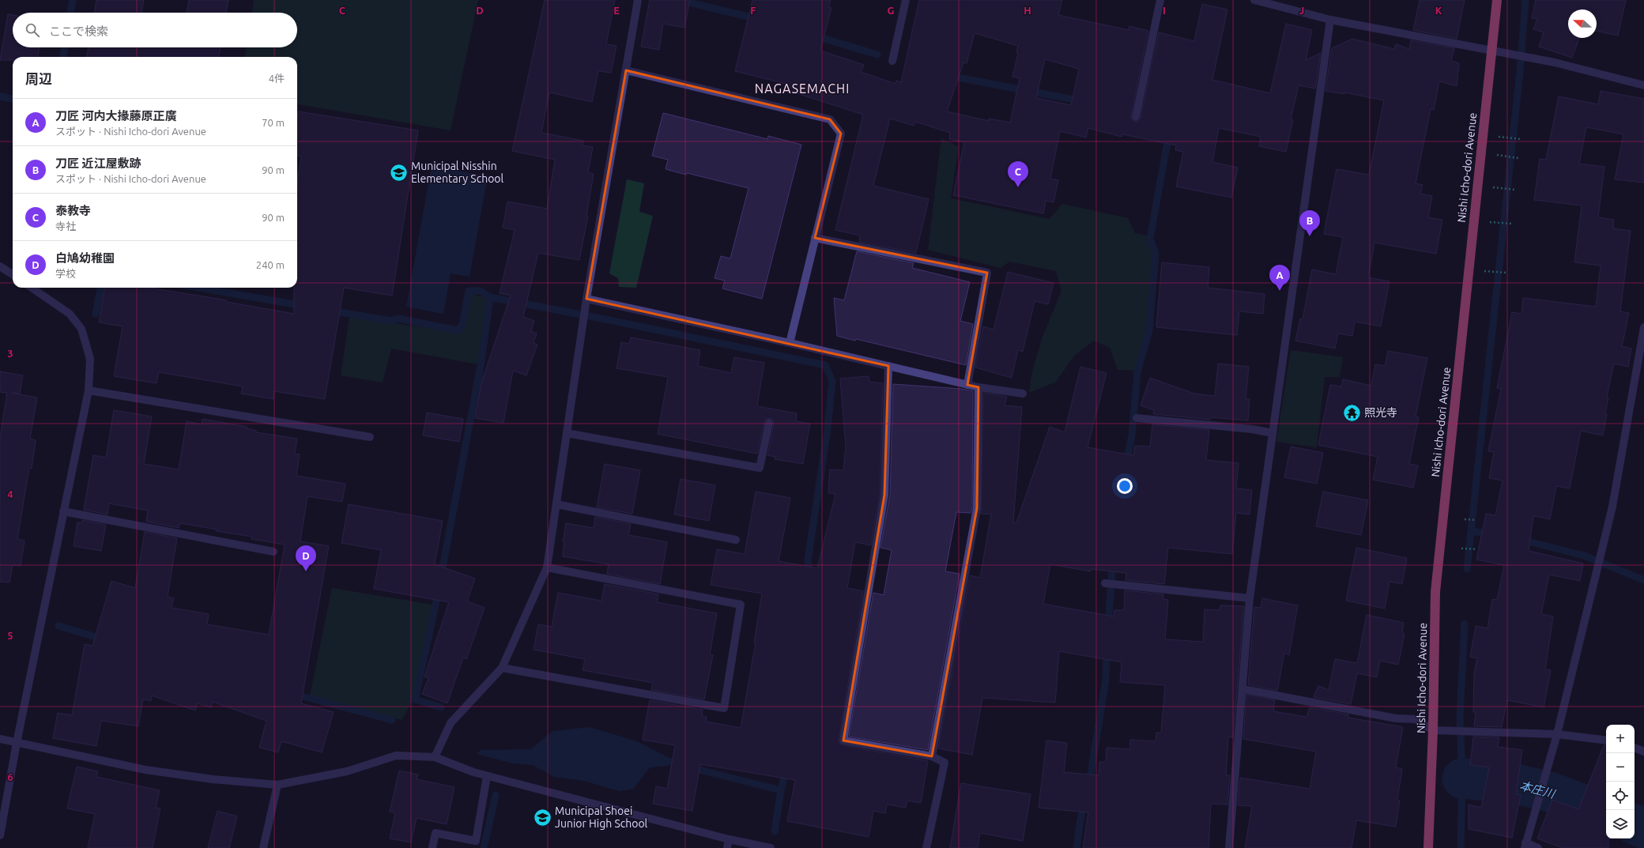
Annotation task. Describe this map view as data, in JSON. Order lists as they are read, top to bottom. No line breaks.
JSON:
{"streets":{"highway":["Nishi Icho-dori Avenue"]},"districts":["NAGASEMACHI"],"water":["本庄川"],"places":{"school or university":["Municipal Nisshin Elementary School","Municipal Shoei Junior High School"],"temple":["照光寺"]},"north":"left","page":{"search":"ここで検索","heading":["周辺","4件"],"list":[{"mark":"A","name":"刀匠 河内大掾藤原正廣","note":"スポット · Nishi Icho-dori Avenue","value":"70 m"},{"mark":"B","name":"刀匠 近江屋敷跡","note":"スポット · Nishi Icho-dori Avenue","value":"90 m"},{"mark":"C","name":"泰教寺","note":"寺社","value":"90 m"},{"mark":"D","name":"白鳩幼稚園","note":"学校","value":"240 m"}],"pins":["C","B","A","D"],"map_buttons":["+","−"]},"grid":{"columns":["C","D","E","F","G","H","I","J","K"],"rows":["3","4","5","6"]}}
